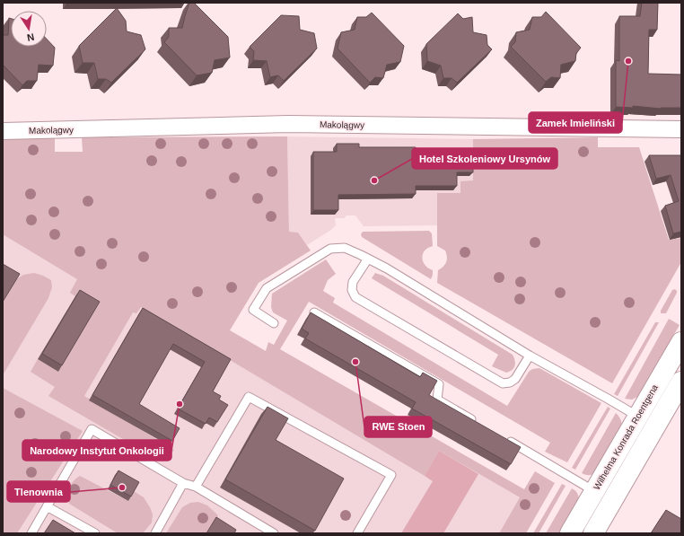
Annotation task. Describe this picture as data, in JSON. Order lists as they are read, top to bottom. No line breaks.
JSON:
{"streets":{"street":["Makolągwy","Wilhelma Konrada Roentgena"]},"places":["Zamek Imieliński","Hotel Szkoleniowy Ursynów","RWE Stoen","Narodowy Instytut Onkologii","Tlenownia"],"north":"bottom"}
